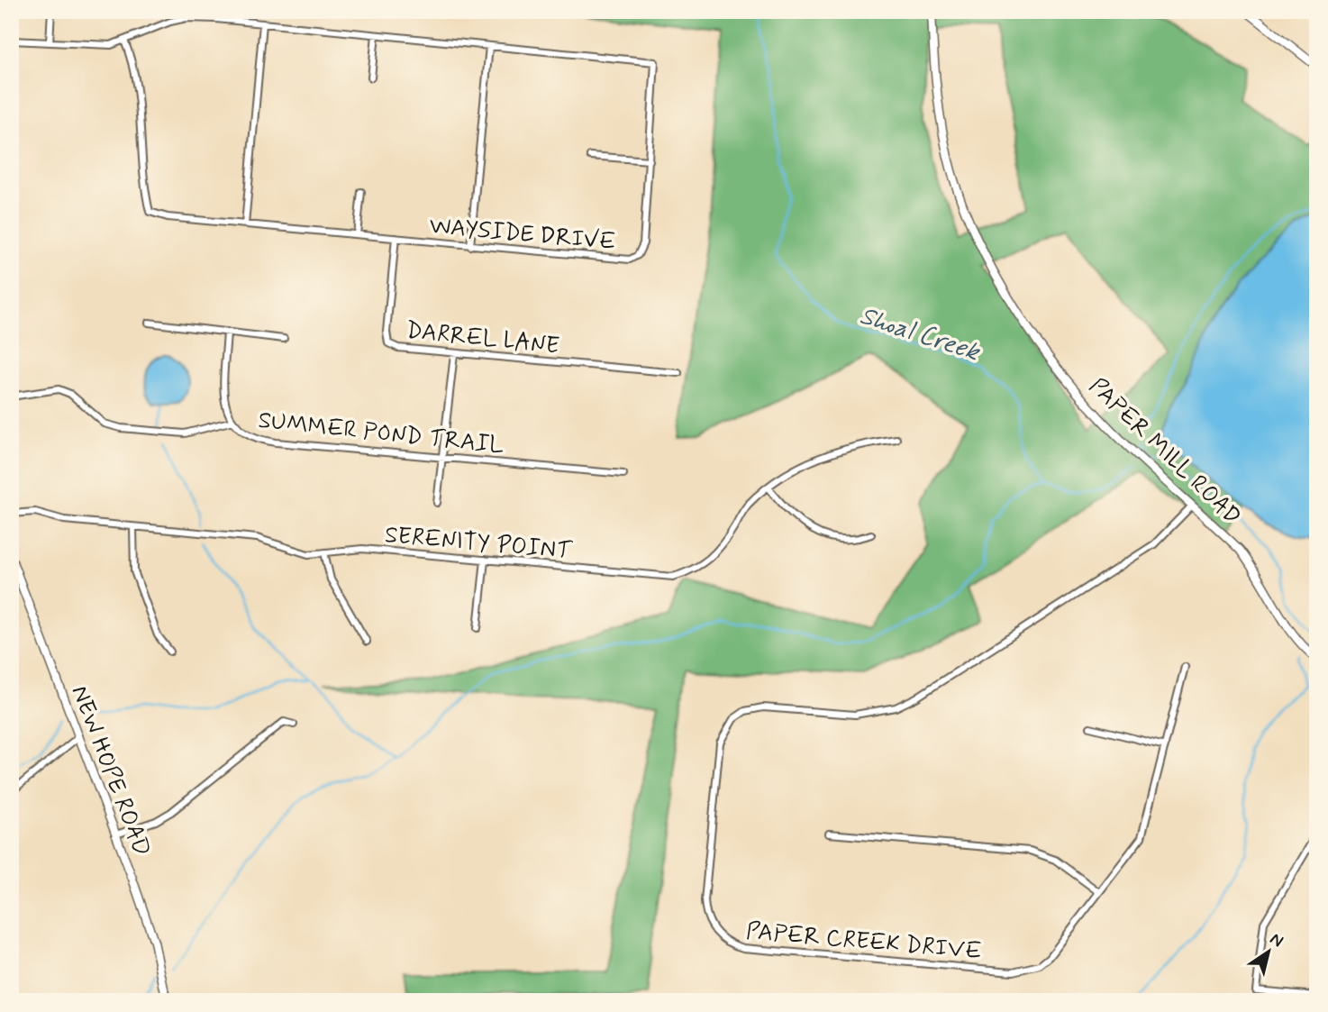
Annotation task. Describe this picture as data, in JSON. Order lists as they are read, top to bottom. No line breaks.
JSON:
{"streets":{"street":["WAYSIDE DRIVE","DARREL LANE","SUMMER POND TRAIL","PAPER MILL ROAD","SERENITY POINT","NEW HOPE ROAD","PAPER CREEK DRIVE"]},"crossings":[["WAYSIDE DRIVE","DARREL LANE"],["PAPER MILL ROAD","PAPER CREEK DRIVE"]],"water":["Shoal Creek"],"north":"top right"}
